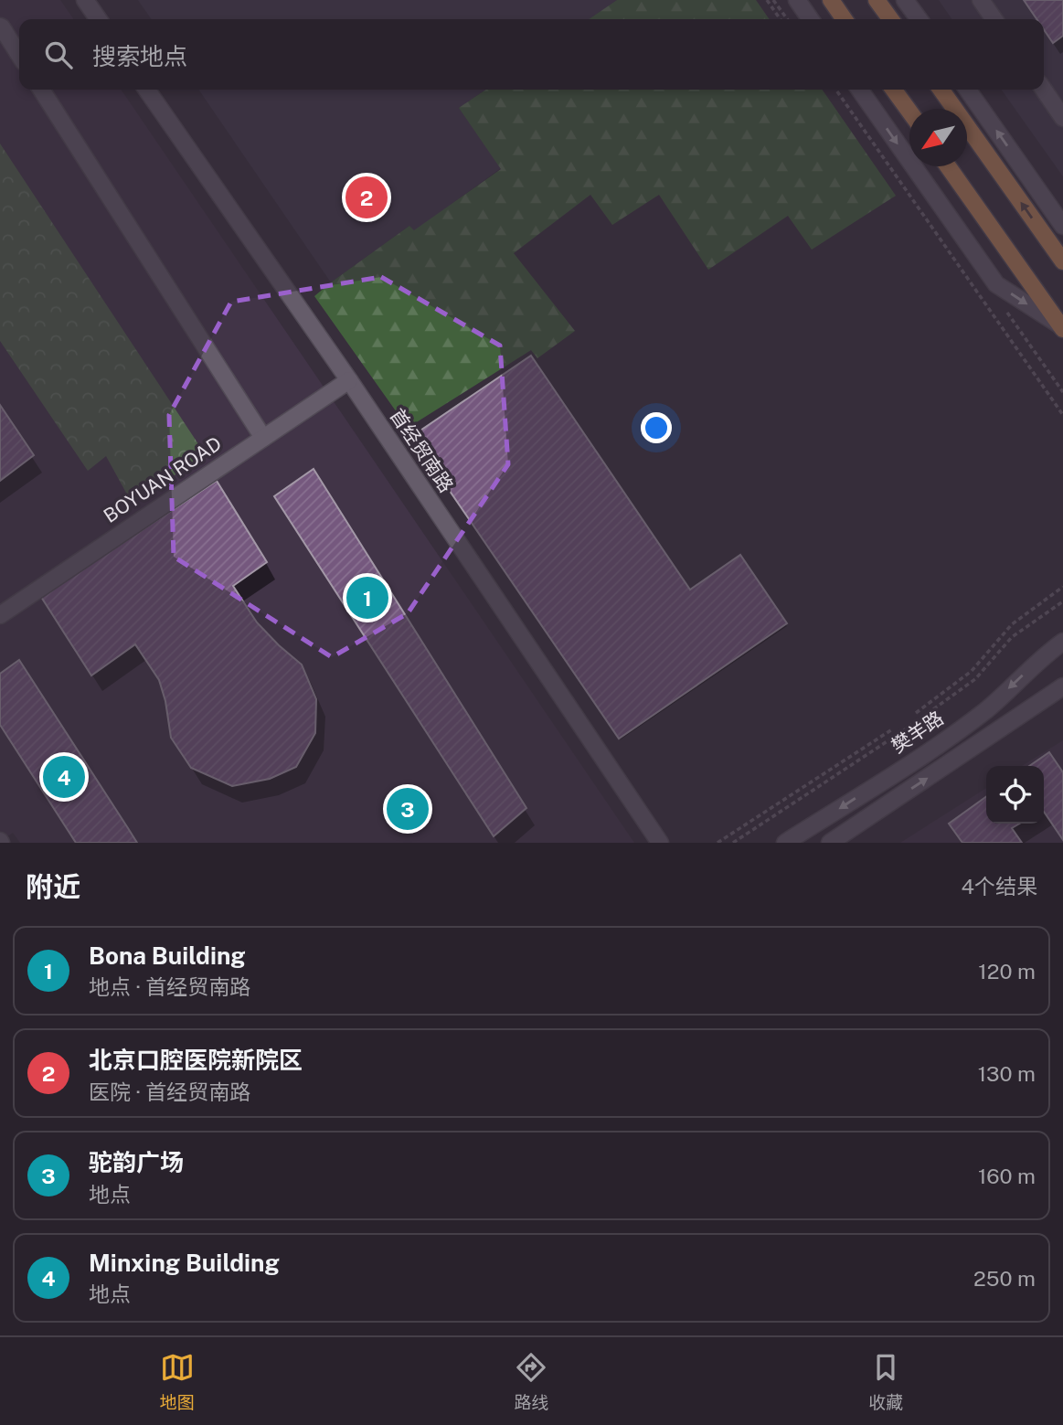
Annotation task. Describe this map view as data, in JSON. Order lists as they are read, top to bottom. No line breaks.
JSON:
{"streets":{"street":["首经贸南路","BOYUAN ROAD","樊羊路"]},"crossings":[["首经贸南路","BOYUAN ROAD"]],"north":"bottom left","page":{"search":"搜索地点","pins":["2","1","4","3"],"heading":["附近","4个结果"],"list":[{"mark":"1","name":"Bona Building","note":"地点 · 首经贸南路","value":"120 m"},{"mark":"2","name":"北京口腔医院新院区","note":"医院 · 首经贸南路","value":"130 m"},{"mark":"3","name":"驼韵广场","note":"地点","value":"160 m"},{"mark":"4","name":"Minxing Building","note":"地点","value":"250 m"}],"nav":["地图","路线","收藏"]}}
